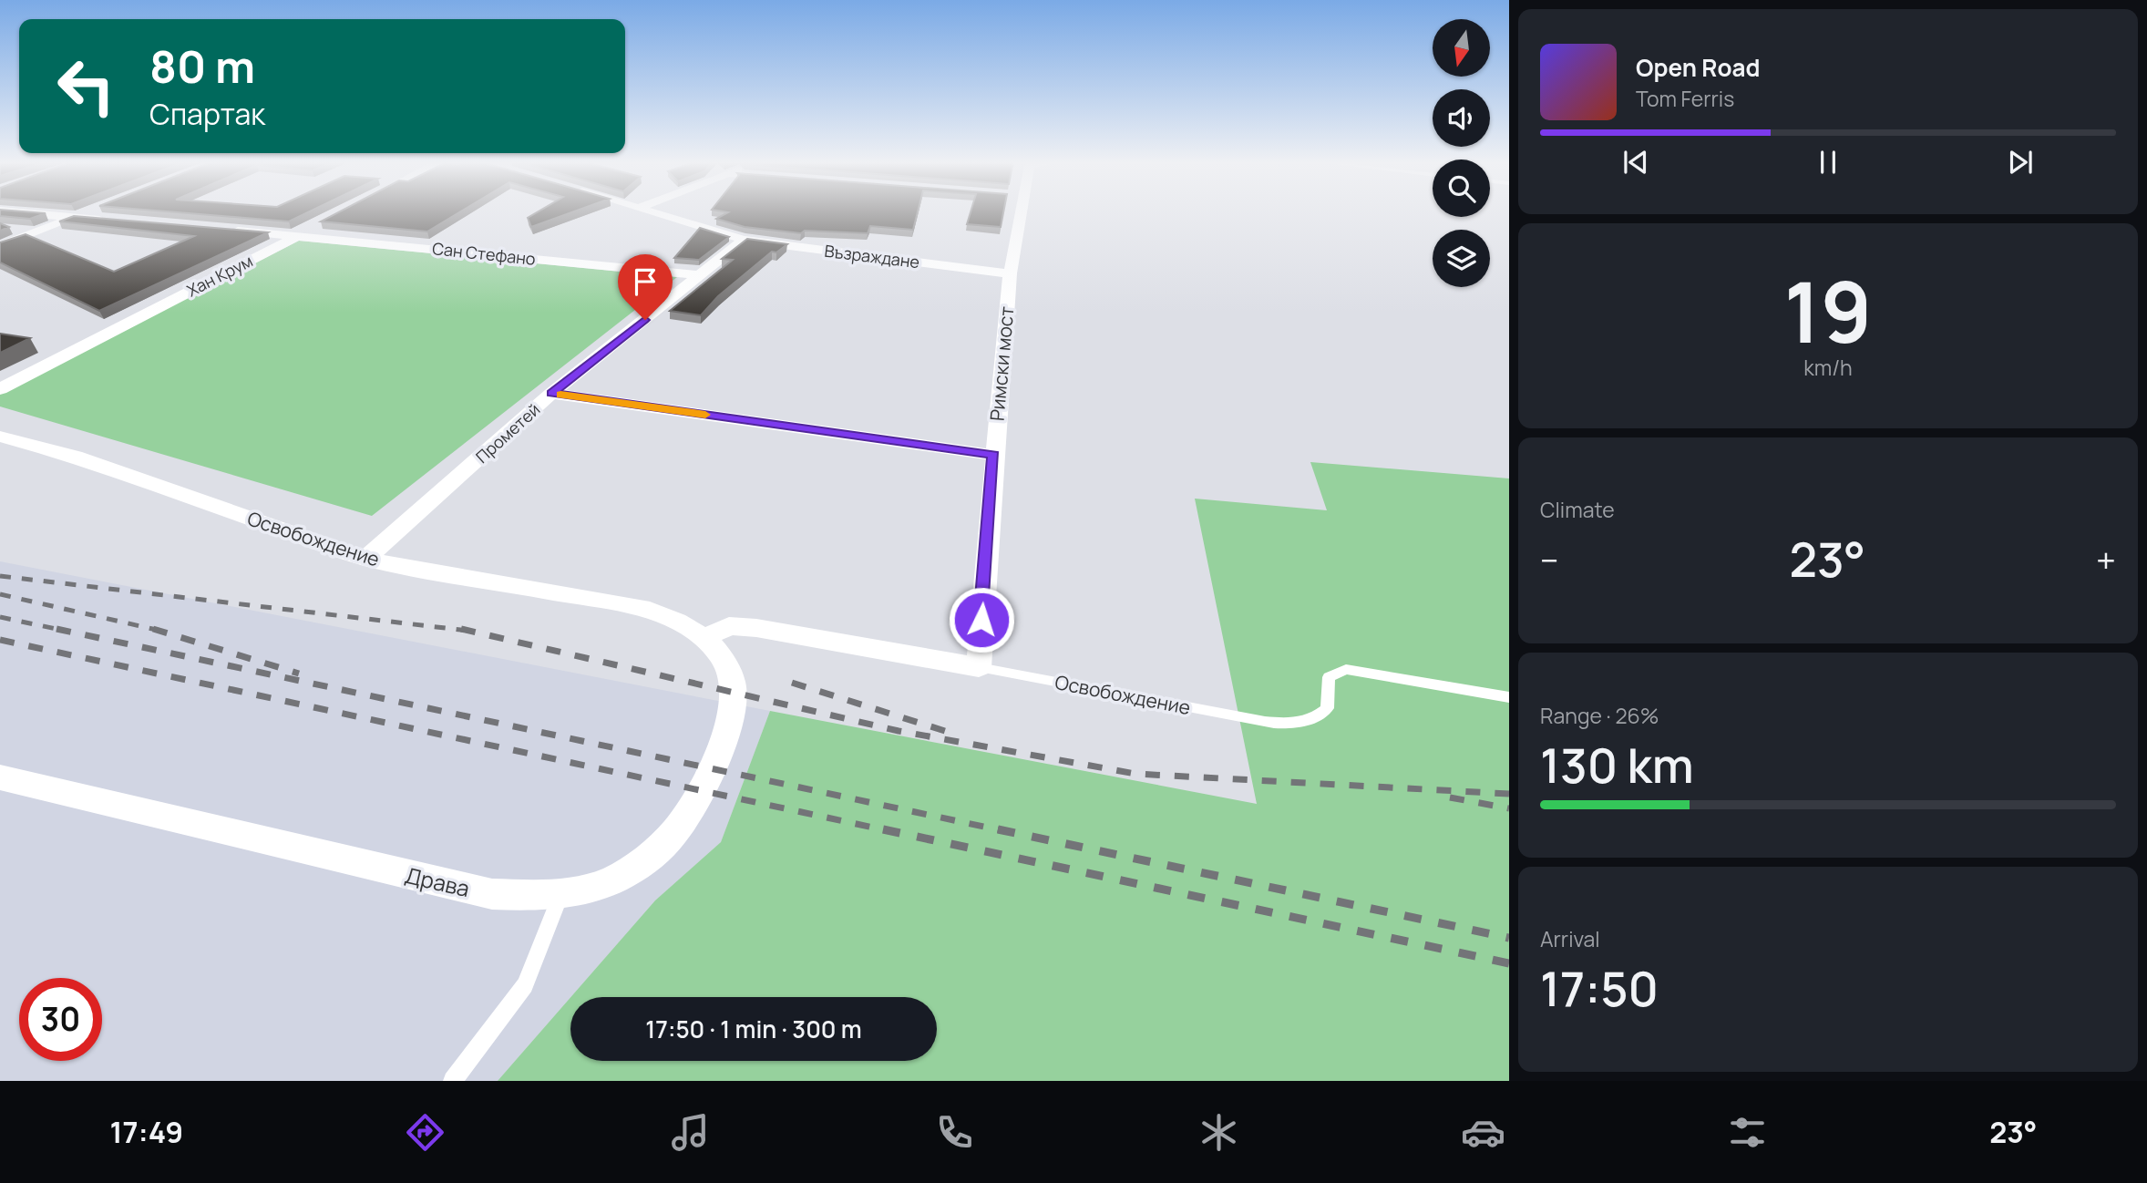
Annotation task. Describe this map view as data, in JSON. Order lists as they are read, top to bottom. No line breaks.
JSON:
{"streets":{"street":["Сан Стефано","Възраждане","Хан Крум","Римски мост","Прометей","Освобождение","Драва"]},"crossings":[["Сан Стефано","Хан Крум"],["Сан Стефано","Прометей"],["Възраждане","Римски мост"],["Възраждане","Прометей"],["Римски мост","Освобождение"],["Прометей","Освобождение"],["Освобождение","Драва"]],"north":"bottom","page":{"turn":["80 m","Спартак"],"song":["Open Road","Tom Ferris"],"tile":[["19","km/h"],"Climate",["Range · 26%","130 km"],["Arrival","17:50"]],"heat":["−","23°","+"],"limit":"30","trip":"17:50 · 1 min · 300 m","tabs":["17:49","23°"]}}
